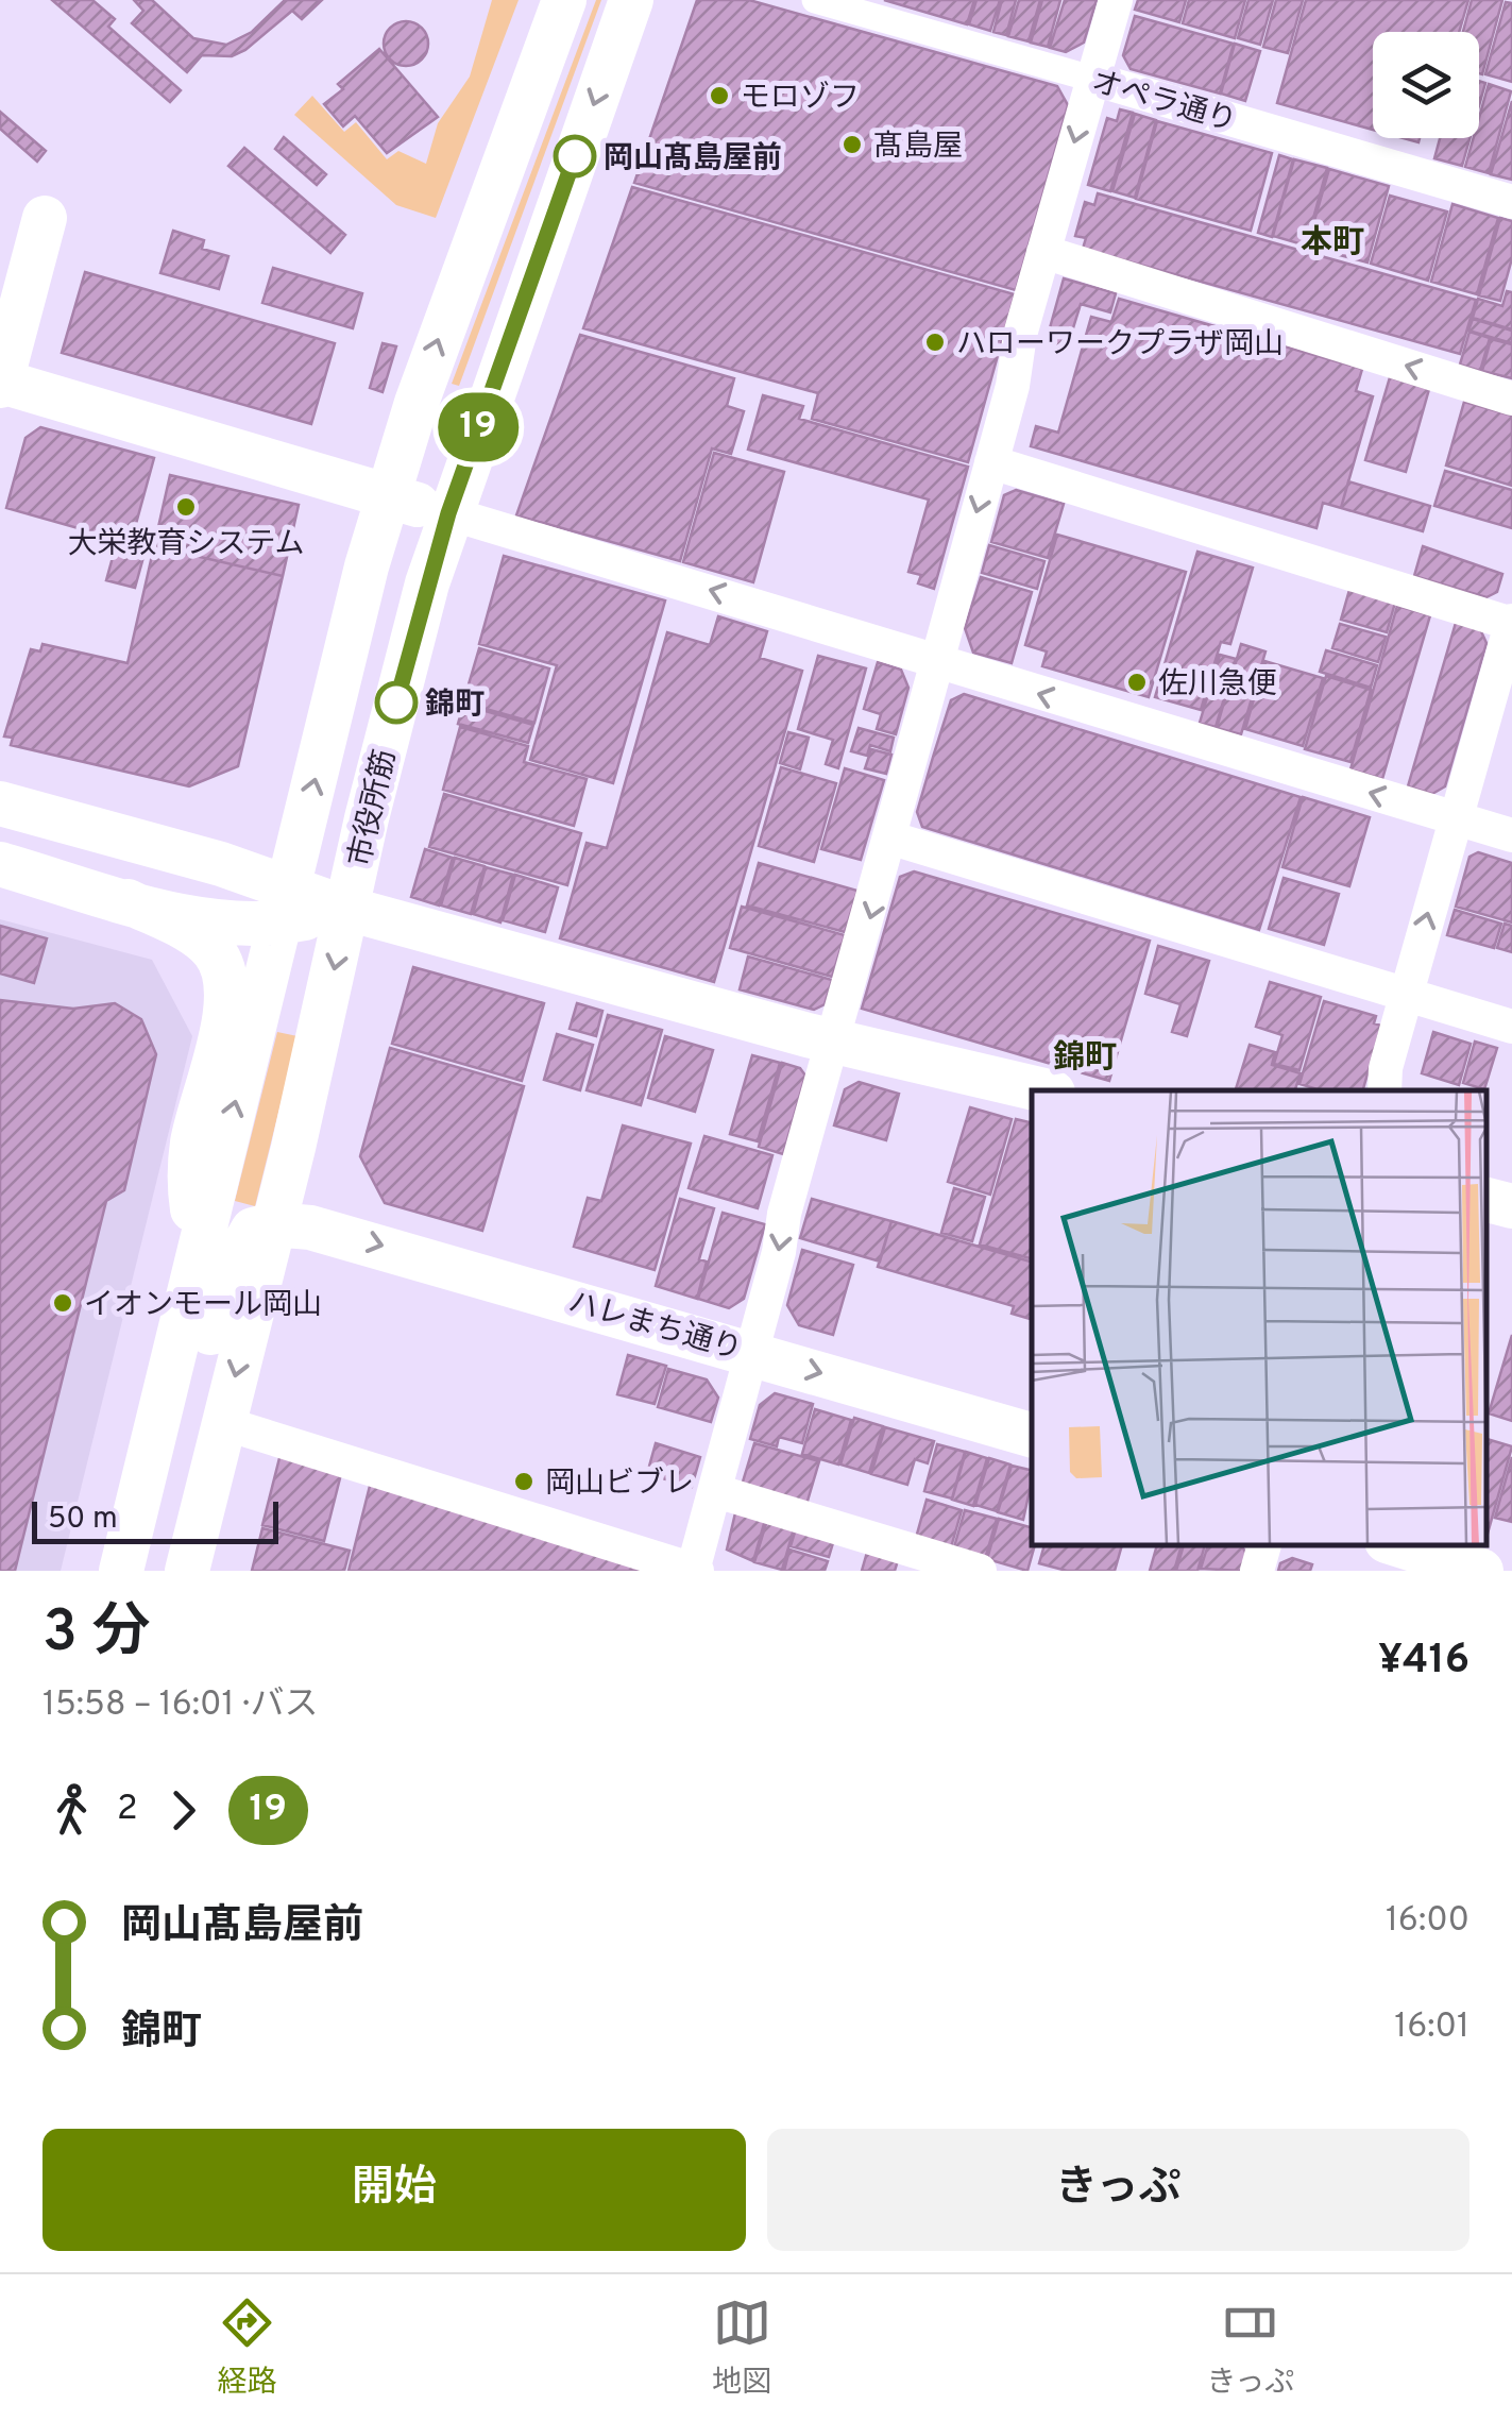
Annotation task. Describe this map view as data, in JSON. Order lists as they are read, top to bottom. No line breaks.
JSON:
{"streets":{"street":["オペラ通り","市役所筋","ハレまち通り"]},"crossings":[["市役所筋","ハレまち通り"]],"districts":["本町","錦町"],"places":["モロゾフ","髙島屋","岡山髙島屋前","ハローワークプラザ岡山","大栄教育システム","佐川急便","錦町","イオンモール岡山","岡山ビブレ"],"lines":["bus line 19"],"scale_bar":"50 m","page":{"on_map":"19","scale":"50 m","heading":["3 分","15:58 – 16:01 · バス","¥416"],"legs":["2","19"],"list":[{"name":"岡山髙島屋前","value":"16:00"},{"name":"錦町","value":"16:01"}],"buttons":["開始","きっぷ"],"tabs":["経路","地図","きっぷ"]}}
